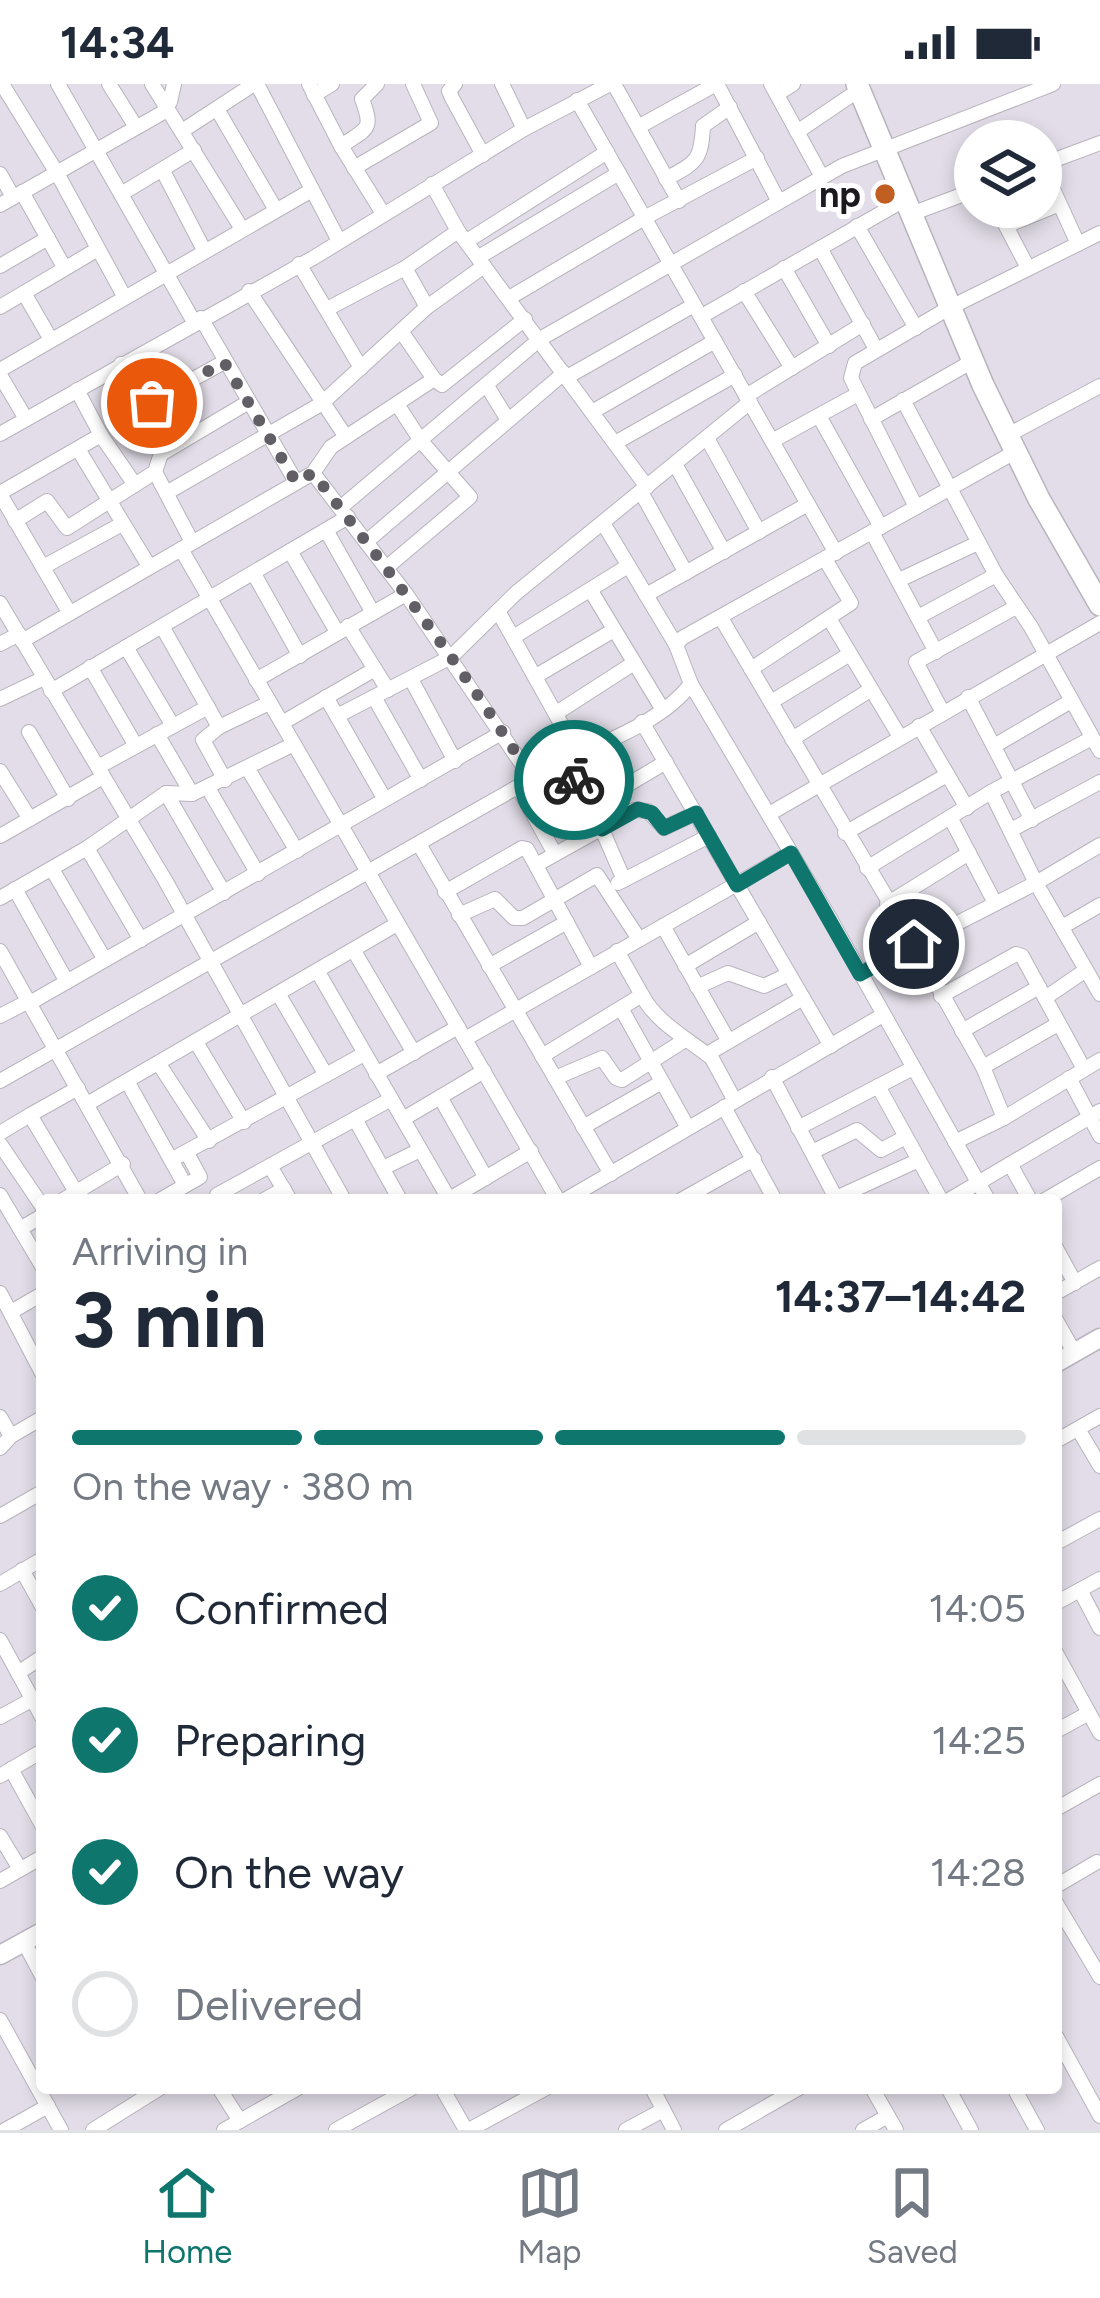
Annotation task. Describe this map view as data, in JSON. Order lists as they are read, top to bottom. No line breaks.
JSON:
{"places":["np"],"page":{"status":"14:34","heading":["3 min","Arriving in","14:37–14:42"],"bar":"On the way · 380 m","list":[["Confirmed","14:05"],["Preparing","14:25"],["On the way","14:28"],"Delivered"],"tabs":["Home","Map","Saved"]}}
